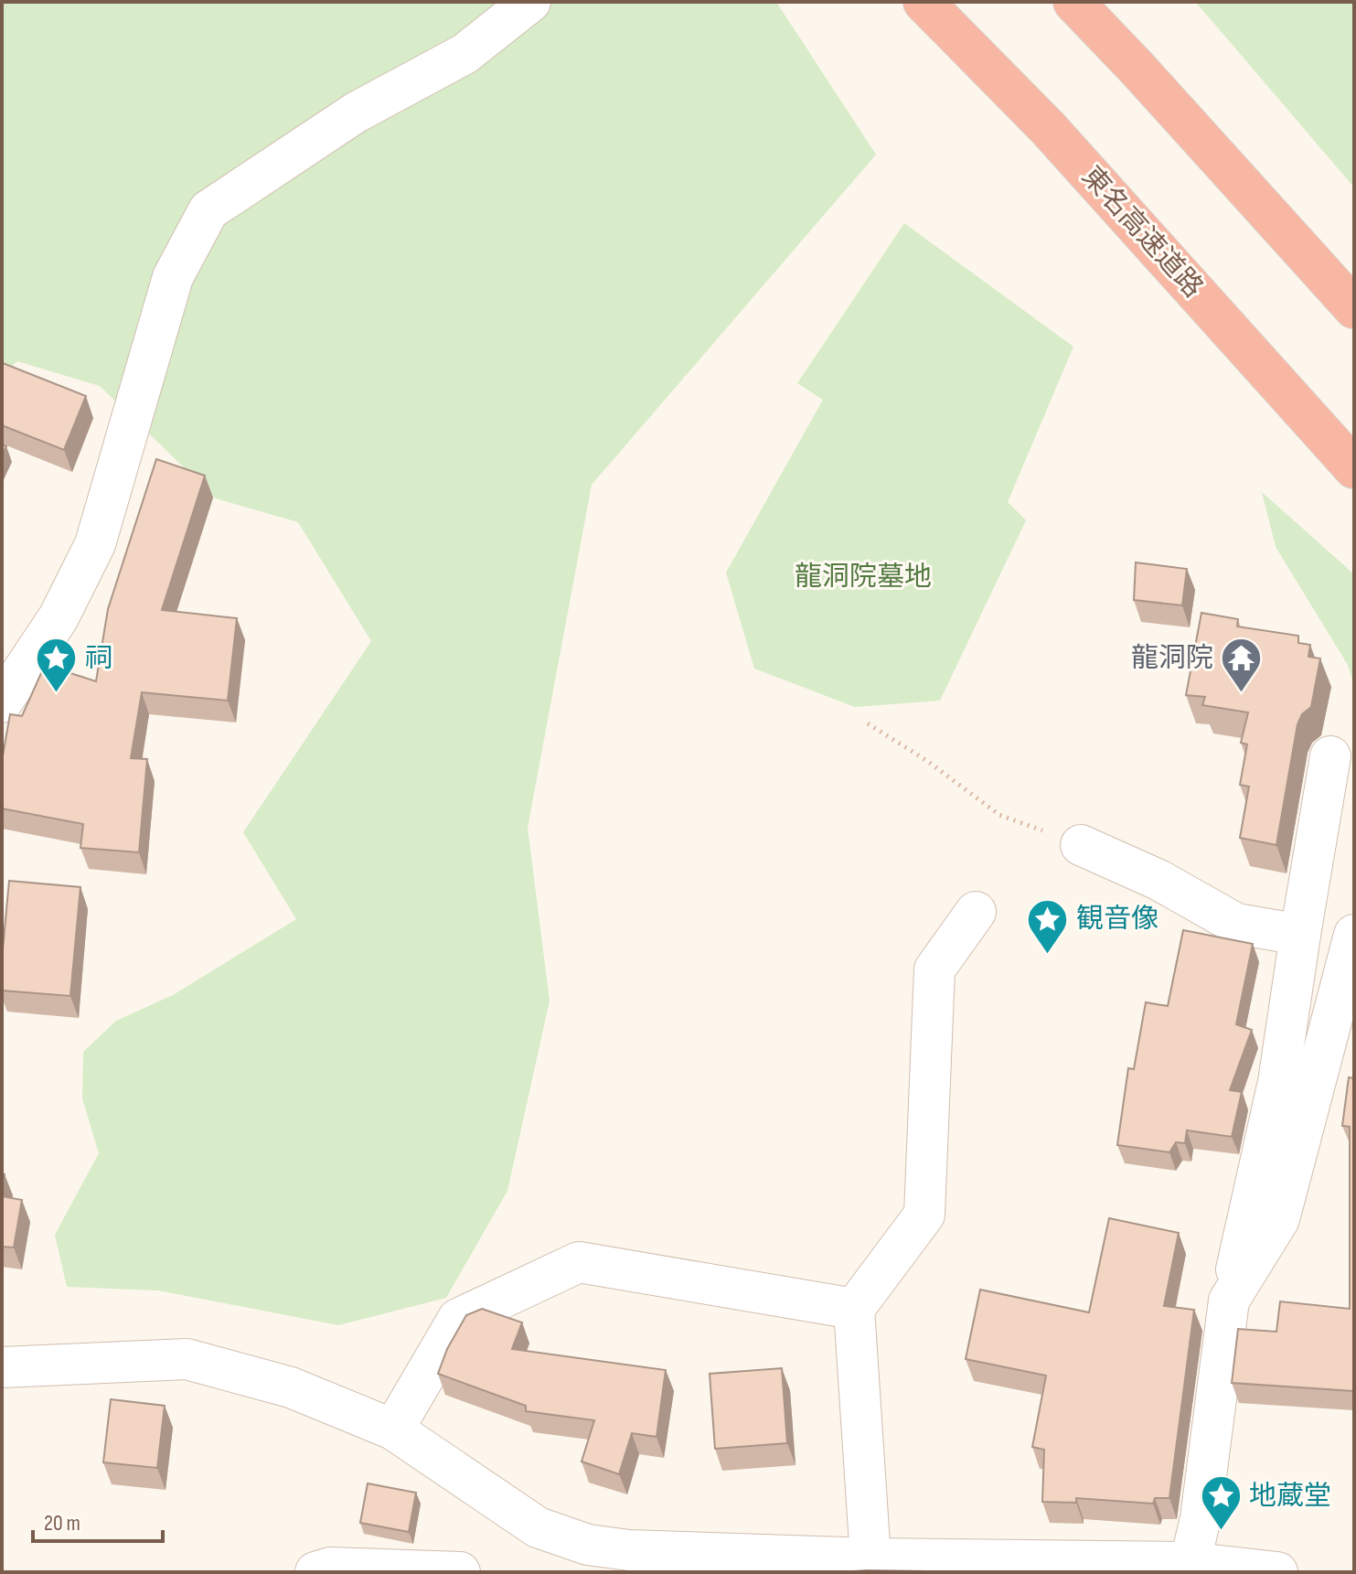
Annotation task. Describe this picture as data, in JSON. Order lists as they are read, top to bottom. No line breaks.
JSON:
{"streets":{"highway":["東名高速道路"]},"parks":["龍洞院墓地"],"places":{"place":["祠","観音像","地蔵堂"],"temple":["龍洞院"]},"scale_bar":"20 m"}
